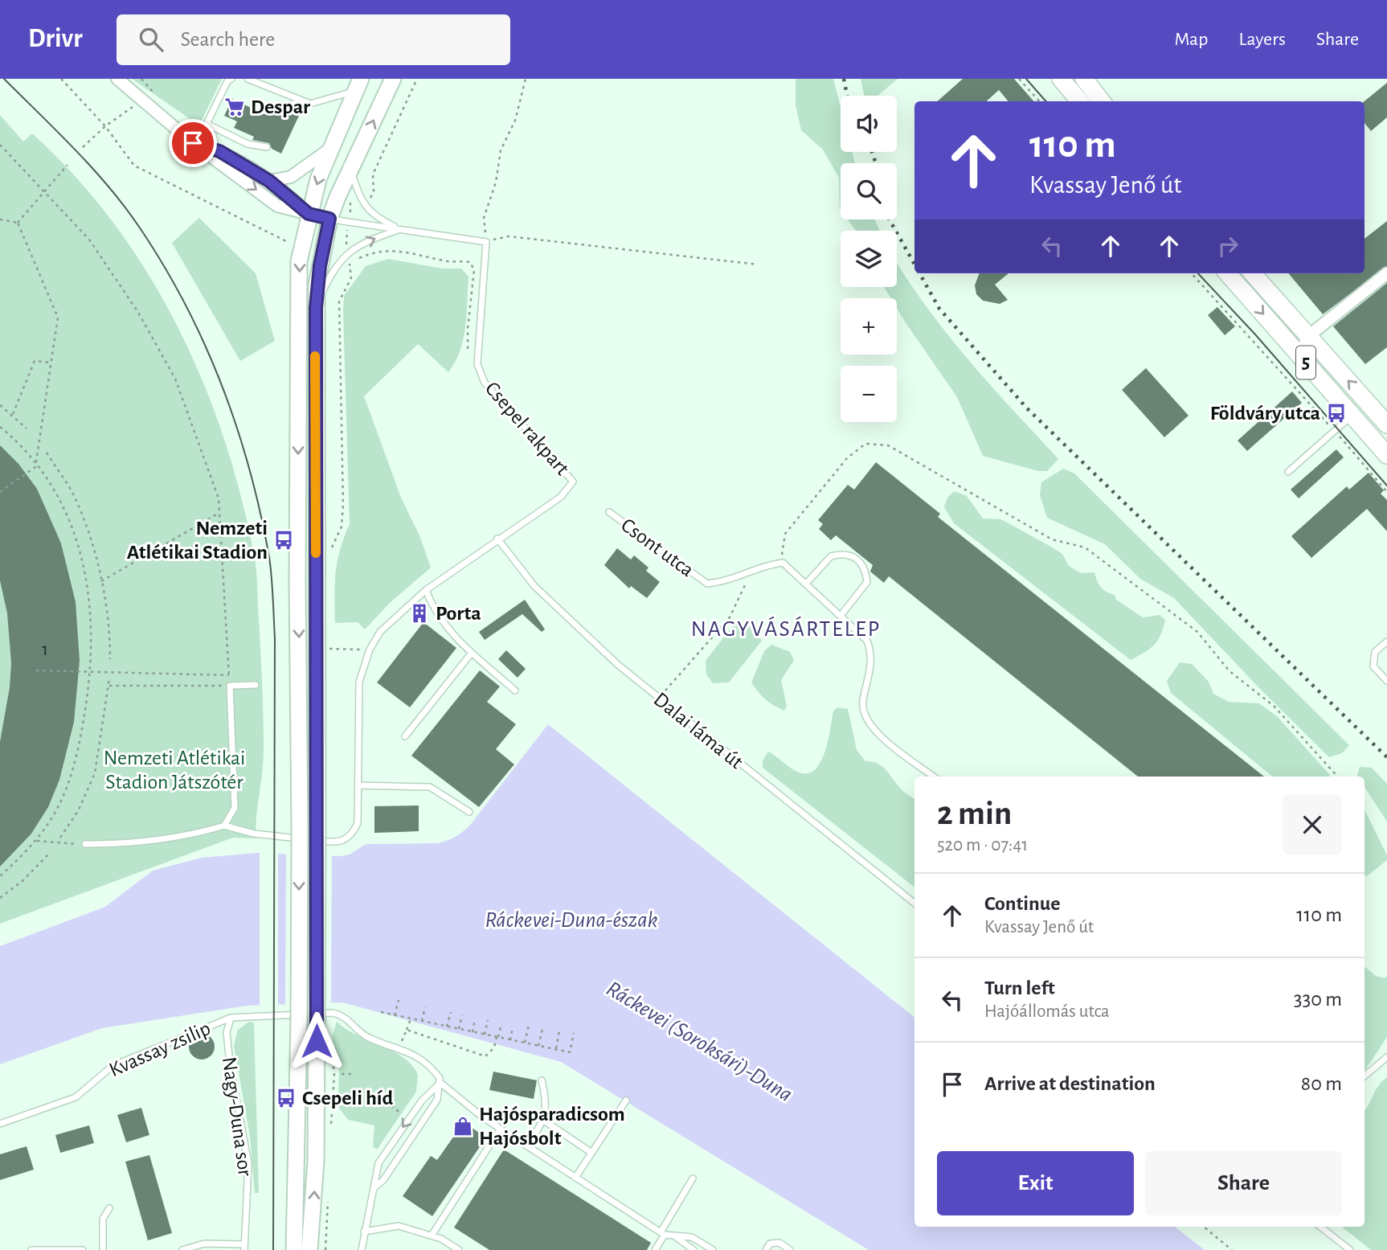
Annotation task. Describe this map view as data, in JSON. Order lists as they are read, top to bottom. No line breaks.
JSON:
{"streets":{"main road":["5"],"lane":["Csepel rakpart","Csont utca","Dalai láma út","Kvassay zsilip","Nagy-Duna sor"]},"crossings":[["Csepel rakpart","Dalai láma út"],["Kvassay zsilip","Nagy-Duna sor"]],"districts":["NAGYVÁSÁRTELEP"],"water":["Ráckevei-Duna-észak","Ráckevei (Soroksári)-Duna"],"parks":["Nemzeti Atlétikai Stadion Játszótér"],"places":{"supermarket":["Despar"],"bus stop":["Földváry utca","Nemzeti Atlétikai Stadion","Csepeli híd"],"building":["Porta"],"shop":["Hajósparadicsom Hajósbolt"]},"house_numbers":["1"],"page":{"header":"Drivr","search":"Search here","nav":["Map","Layers","Share"],"map_buttons":["+","−"],"turn":["110 m","Kvassay Jenő út"],"heading":["2 min","520 m · 07:41"],"list":[{"name":"Continue","note":"Kvassay Jenő út","value":"110 m"},{"name":"Turn left","note":"Hajóállomás utca","value":"330 m"},{"name":"Arrive at destination","value":"80 m"}],"buttons":["Exit","Share"]}}
